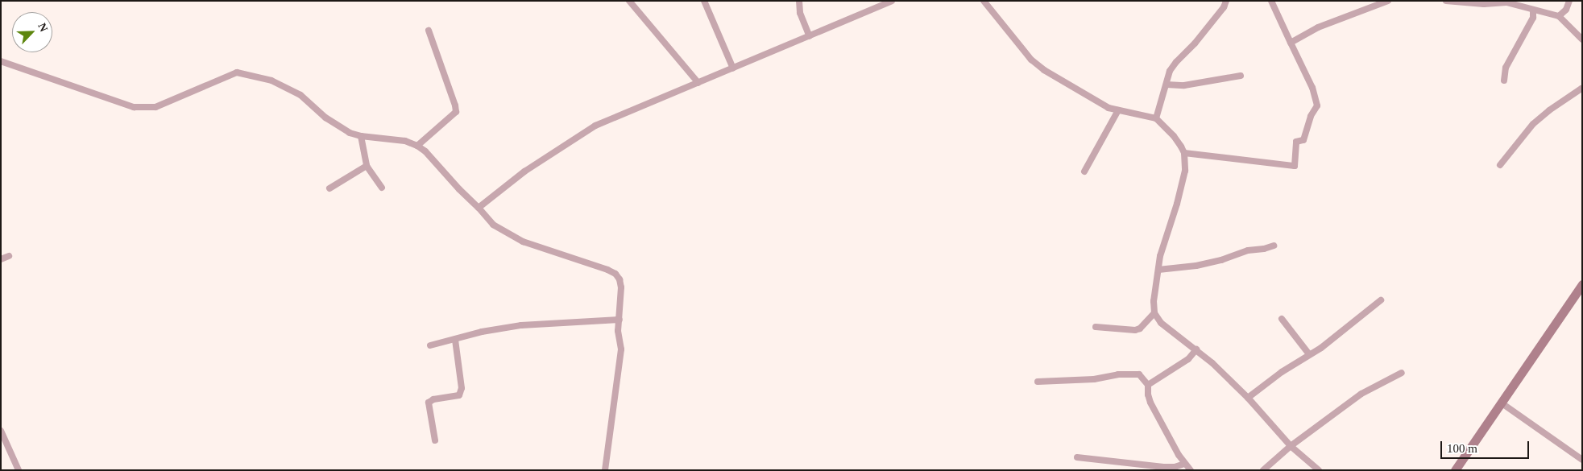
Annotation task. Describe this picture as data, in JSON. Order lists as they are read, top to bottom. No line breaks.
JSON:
{"scale_bar":"100 m","north":"top right"}
